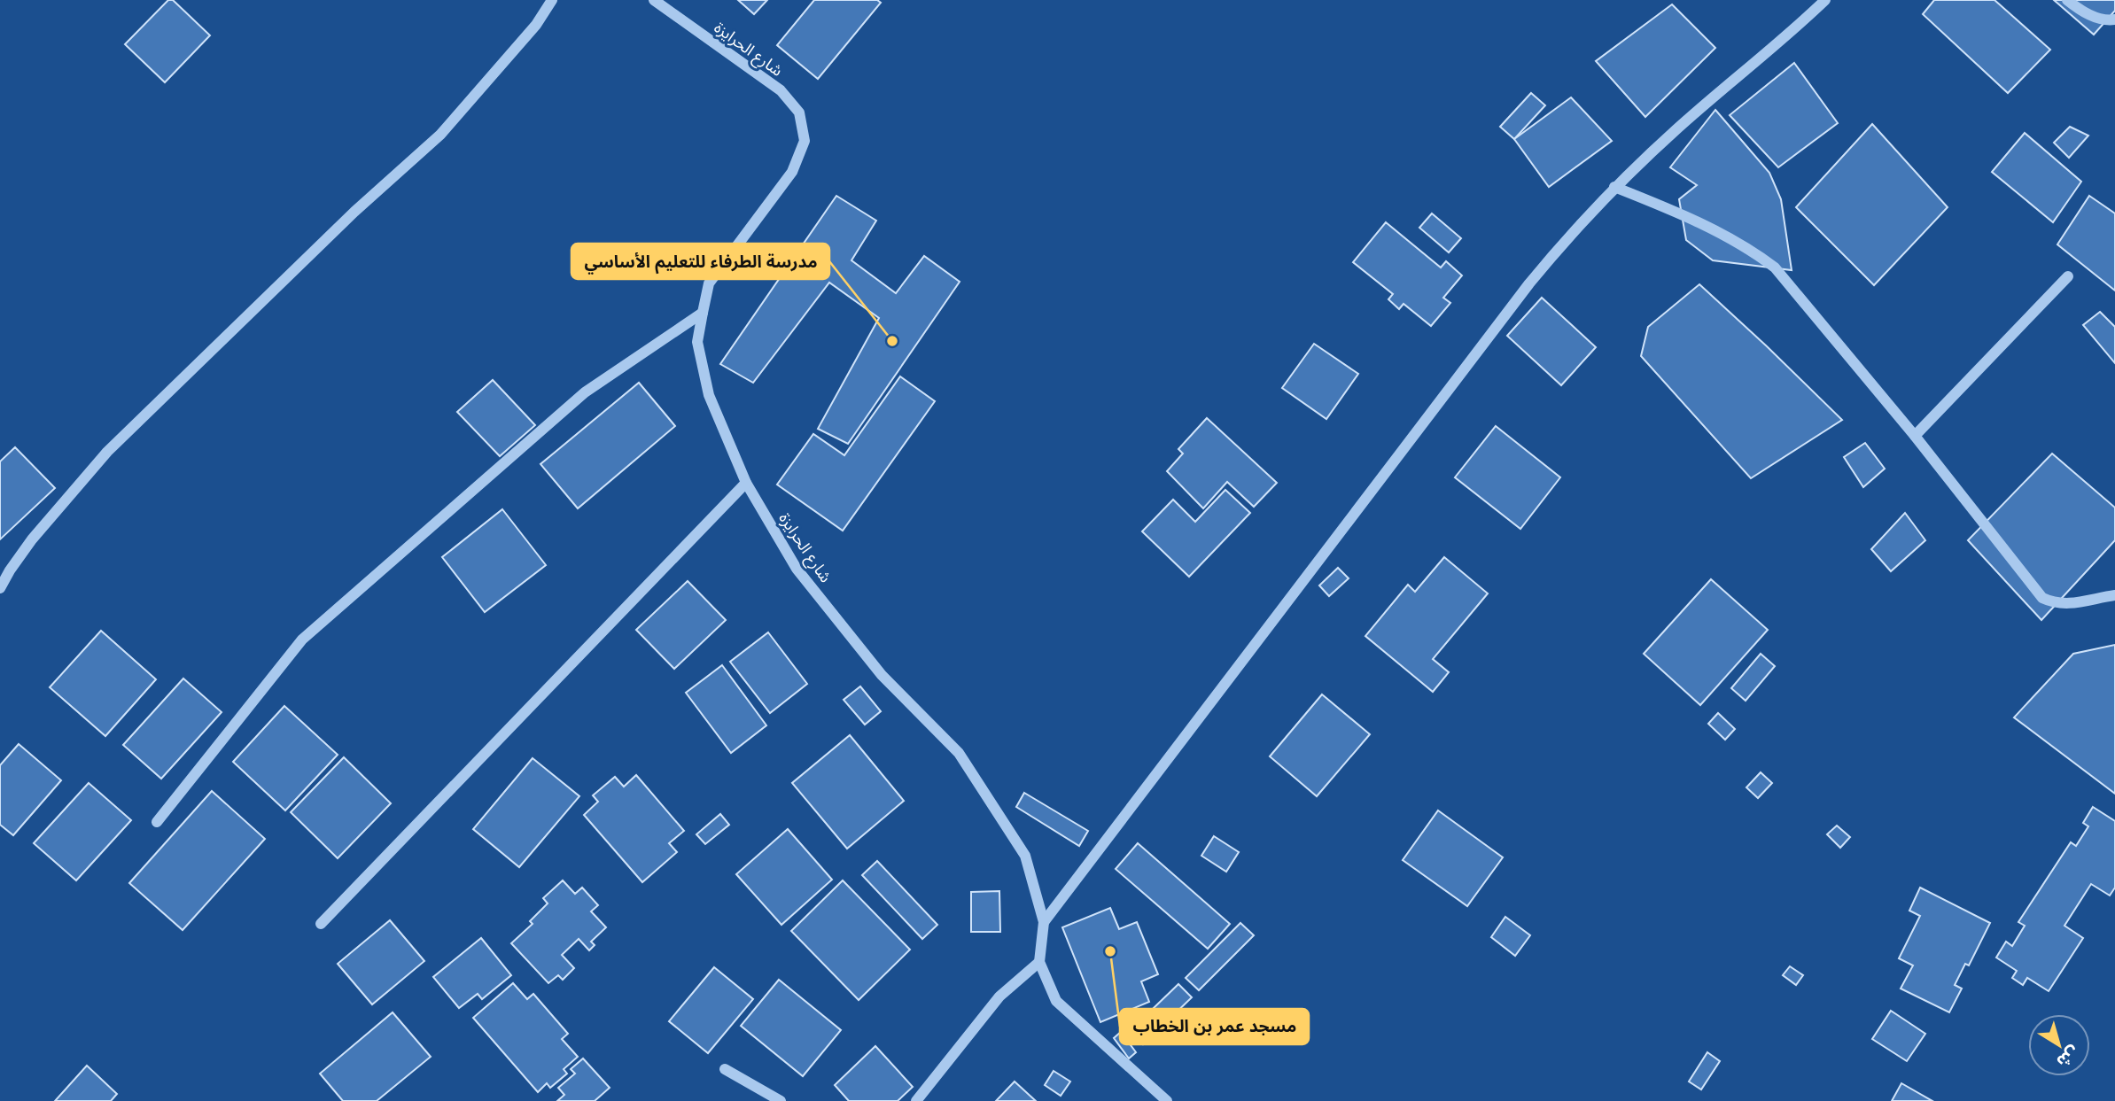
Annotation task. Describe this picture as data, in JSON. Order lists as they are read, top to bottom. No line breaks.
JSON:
{"streets":{"street":["شارع الحرايزة"]},"places":["مدرسة الطرفاء للتعليم الأساسي","مسجد عمر بن الخطاب"],"north":"bottom right"}
